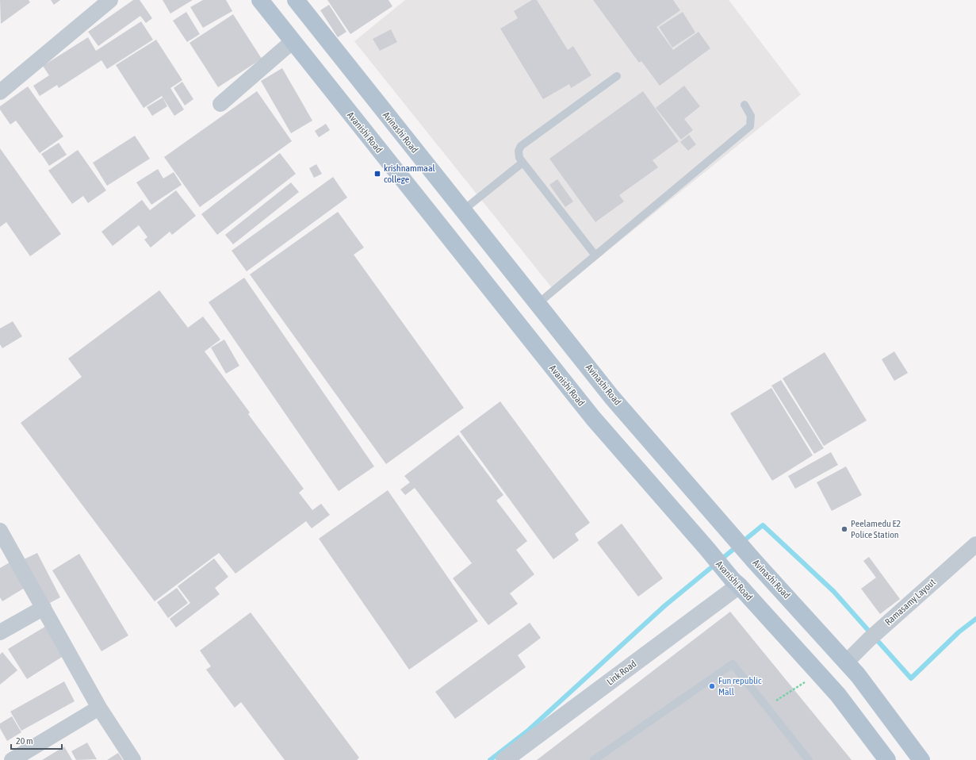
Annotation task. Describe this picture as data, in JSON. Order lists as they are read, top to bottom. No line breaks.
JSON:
{"streets":{"main road":["Avanishi Road","Avinashi Road"],"street":["Ramasamy Layout","Link Road"]},"crossings":[["Avanishi Road","Link Road"],["Avinashi Road","Ramasamy Layout"]],"places":{"transit":["krishnammaal college"],"other":["Peelamedu E2 Police Station","Fun republic Mall"]},"scale_bar":"20 m"}
